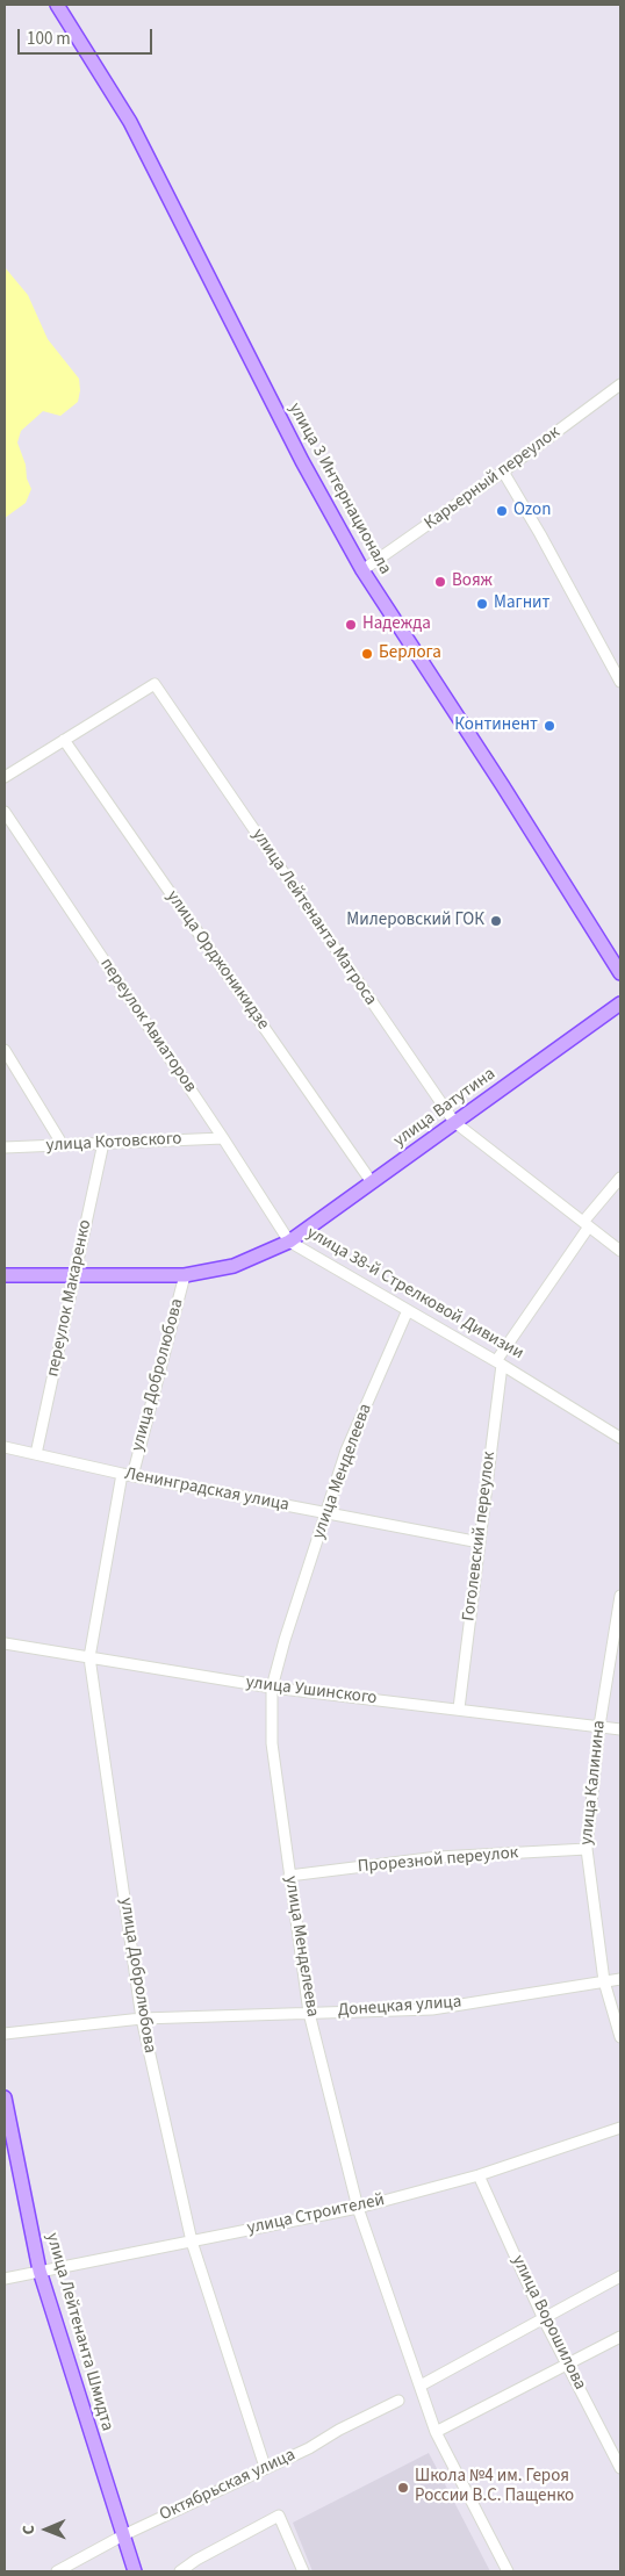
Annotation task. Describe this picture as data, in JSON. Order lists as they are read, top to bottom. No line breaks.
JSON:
{"streets":{"main road":["улица 3 Интернационала","улица Ватутина","улица 38-й Стрелковой Дивизии","улица Лейтенанта Шмидта"],"street":["Карьерный переулок","улица Лейтенанта Матроса","улица Орджоникидзе","переулок Авиаторов","улица Котовского","переулок Макаренко","улица Добролюбова","улица Менделеева","Ленинградская улица","Гоголевский переулок","улица Ушинского","улица Калинина","Прорезной переулок","Донецкая улица","улица Строителей","улица Ворошилова","Октябрьская улица"]},"crossings":[["Карьерный переулок","улица 3 Интернационала"],["улица Лейтенанта Матроса","улица Орджоникидзе"],["улица Лейтенанта Матроса","улица Ватутина"],["улица Лейтенанта Матроса","Гоголевский переулок"],["улица Орджоникидзе","улица Ватутина"],["переулок Авиаторов","улица Ватутина"],["переулок Авиаторов","улица Котовского"],["переулок Авиаторов","улица 38-й Стрелковой Дивизии"],["улица Ватутина","улица 38-й Стрелковой Дивизии"],["улица Котовского","переулок Макаренко"],["улица 38-й Стрелковой Дивизии","переулок Макаренко"],["улица 38-й Стрелковой Дивизии","улица Добролюбова"],["улица 38-й Стрелковой Дивизии","улица Менделеева"],["улица 38-й Стрелковой Дивизии","Гоголевский переулок"],["переулок Макаренко","Ленинградская улица"],["улица Добролюбова","Ленинградская улица"],["улица Добролюбова","улица Ушинского"],["улица Добролюбова","Донецкая улица"],["улица Добролюбова","улица Строителей"],["улица Добролюбова","Октябрьская улица"],["улица Менделеева","Ленинградская улица"],["улица Менделеева","улица Ушинского"],["улица Менделеева","Прорезной переулок"],["улица Менделеева","Донецкая улица"],["улица Менделеева","улица Строителей"],["Ленинградская улица","Гоголевский переулок"],["Гоголевский переулок","улица Ушинского"],["улица Ушинского","улица Калинина"],["улица Калинина","Прорезной переулок"],["улица Калинина","Донецкая улица"],["улица Строителей","улица Ворошилова"],["улица Строителей","улица Лейтенанта Шмидта"],["улица Лейтенанта Шмидта","Октябрьская улица"]],"places":["Ozon","Вояж","Магнит","Надежда","Берлога","Континент","Милеровский ГОК","Школа №4 им. Героя России В.С. Пащенко"],"scale_bar":"100 m","north":"left"}
